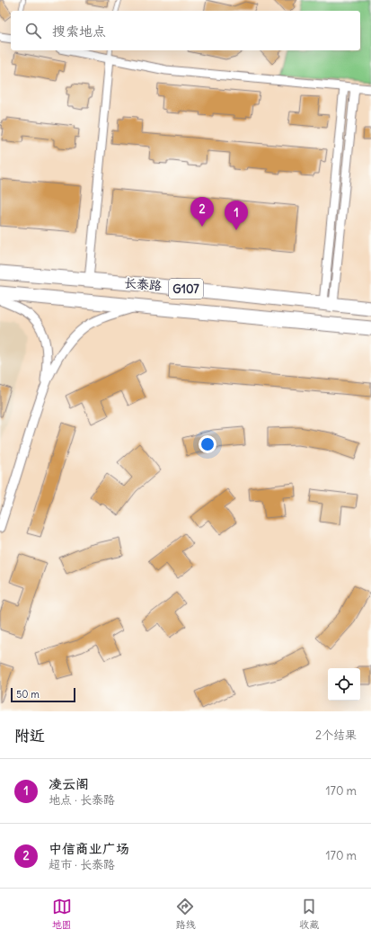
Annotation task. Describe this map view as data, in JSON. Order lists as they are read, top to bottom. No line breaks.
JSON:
{"streets":{"highway":["长泰路","G107"]},"scale_bar":"50 m","page":{"search":"搜索地点","pins":["2","1"],"scale":"50 m","heading":["附近","2个结果"],"list":[{"mark":"1","name":"凌云阁","note":"地点 · 长泰路","value":"170 m"},{"mark":"2","name":"中信商业广场","note":"超市 · 长泰路","value":"170 m"}],"nav":["地图","路线","收藏"]}}
